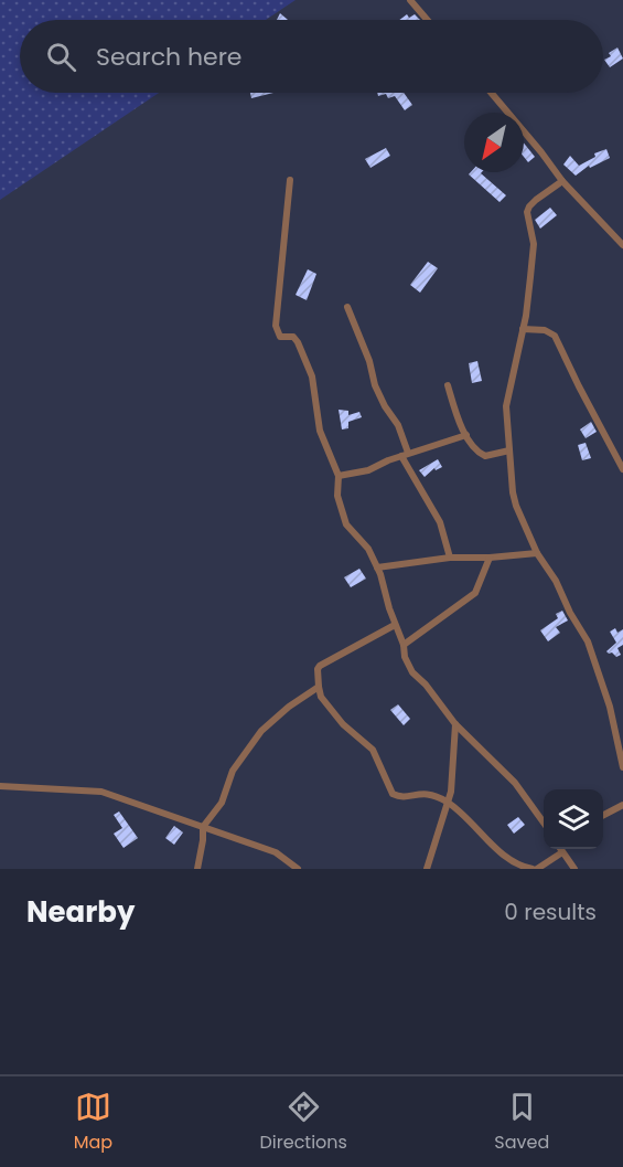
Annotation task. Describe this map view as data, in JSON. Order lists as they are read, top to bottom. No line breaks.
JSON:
{"north":"bottom left","page":{"search":"Search here","heading":["Nearby","0 results"],"nav":["Map","Directions","Saved"]}}
